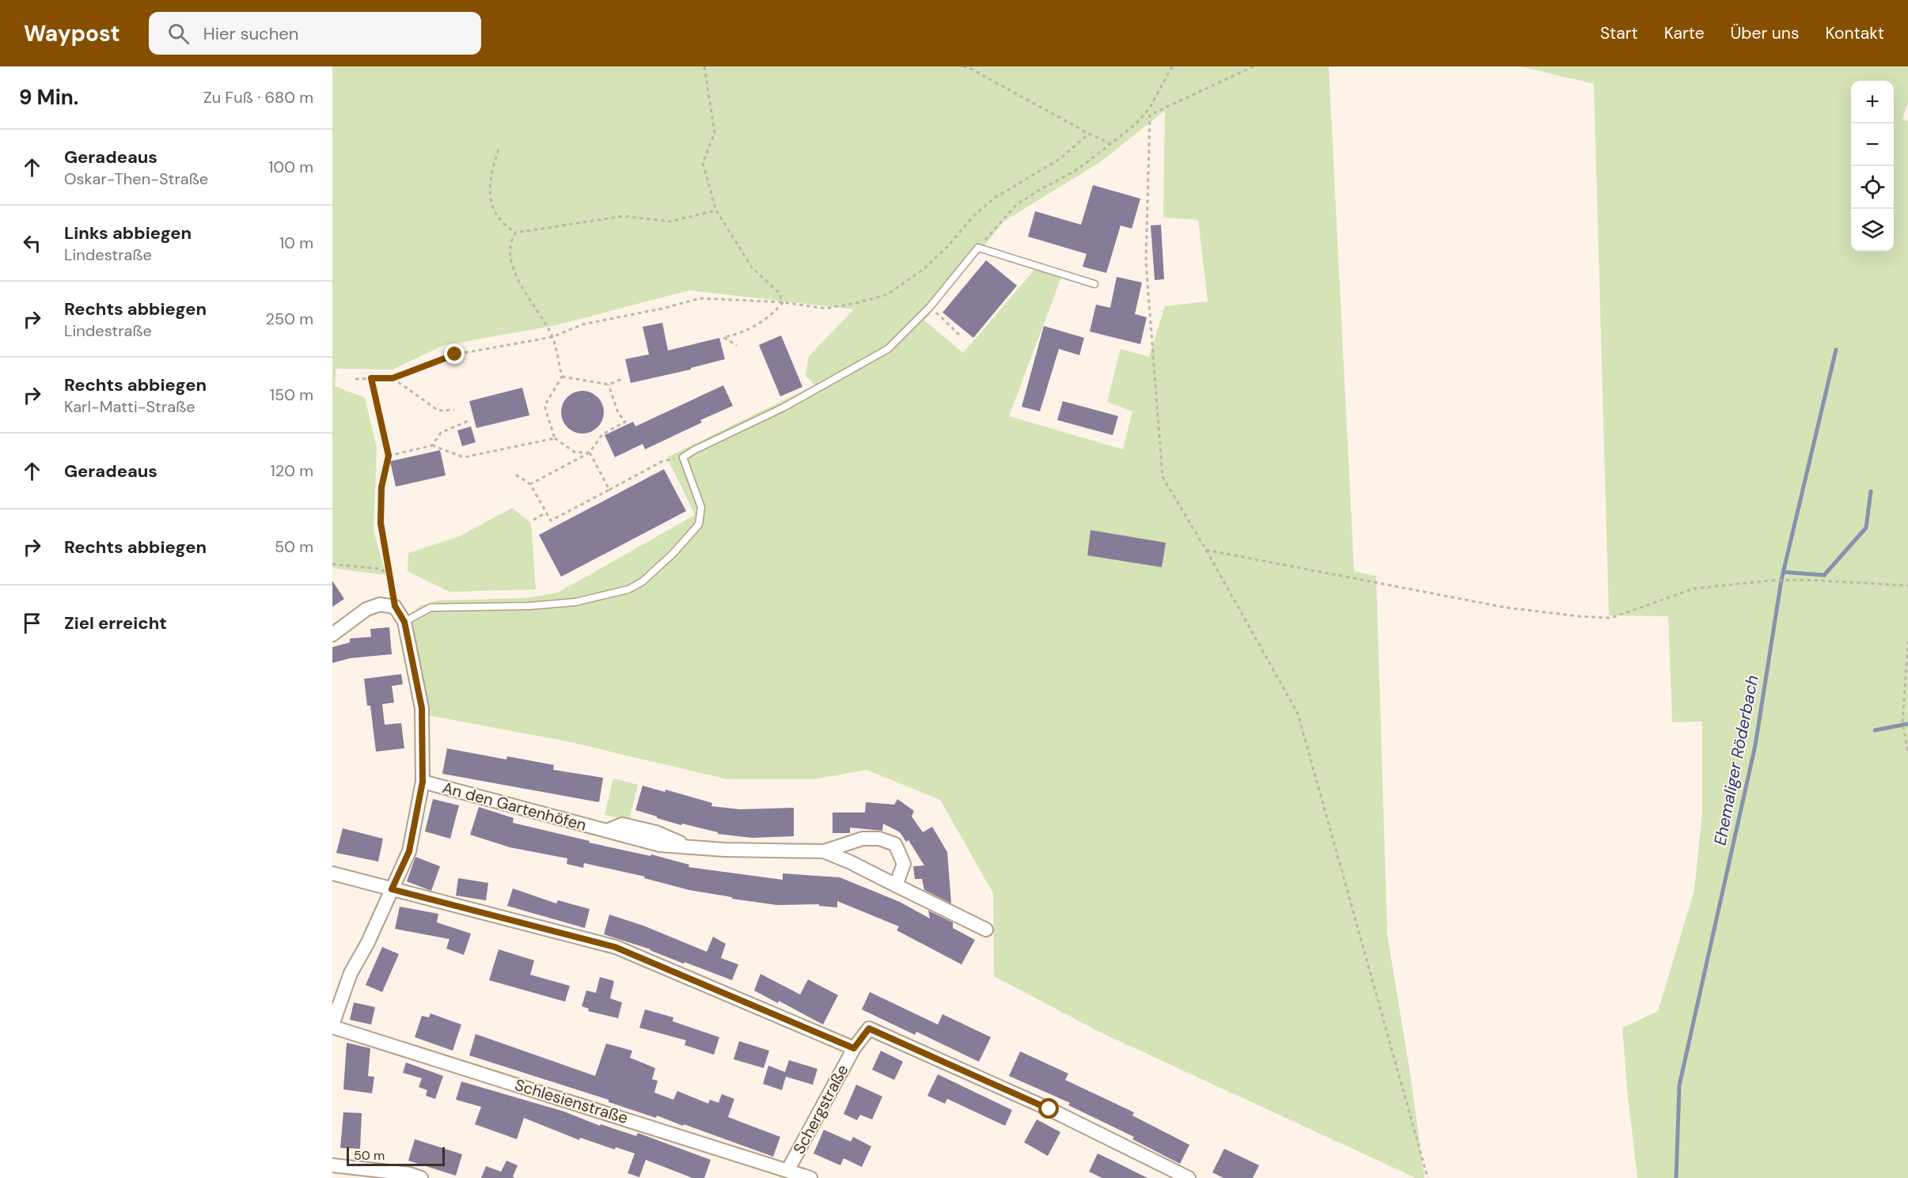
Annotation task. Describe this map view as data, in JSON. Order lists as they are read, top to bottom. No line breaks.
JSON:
{"streets":{"street":["An den Gartenhöfen","Schlesienstraße","Schergstraße"]},"crossings":[["Schlesienstraße","Schergstraße"]],"water":["Ehemaliger Röderbach"],"scale_bar":"50 m","page":{"header":"Waypost","search":"Hier suchen","nav":["Start","Karte","Über uns","Kontakt"],"heading":["9 Min.","Zu Fuß · 680 m"],"map_buttons":["+","−"],"list":[["Geradeaus","Oskar-Then-Straße","100 m"],["Links abbiegen","Lindestraße","10 m"],["Rechts abbiegen","Lindestraße","250 m"],["Rechts abbiegen","Karl-Matti-Straße","150 m"],["Geradeaus","120 m"],["Rechts abbiegen","50 m"],"Ziel erreicht"],"scale":"50 m"}}
